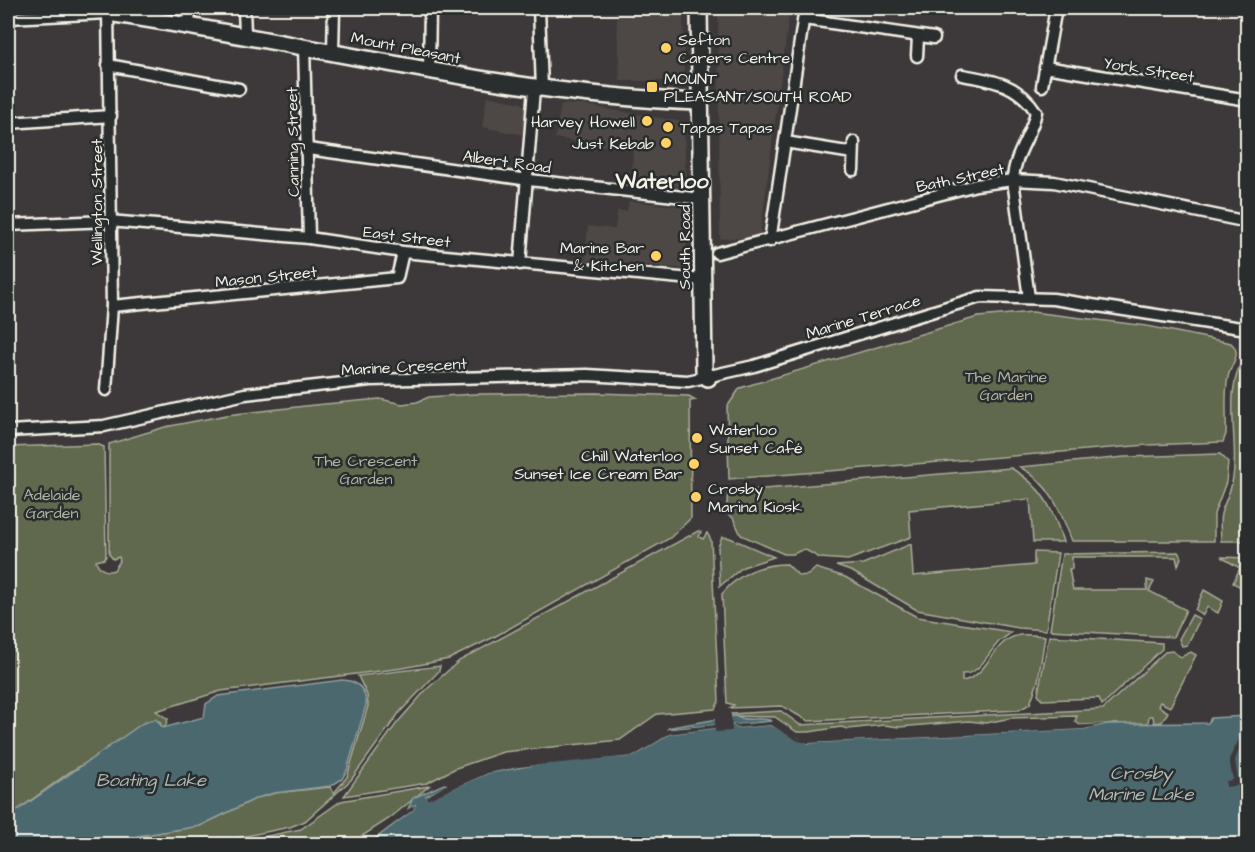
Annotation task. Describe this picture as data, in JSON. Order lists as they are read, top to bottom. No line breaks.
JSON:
{"streets":{"street":["Mount Pleasant","York Street","Canning Street","Albert Road","Bath Street","Wellington Street","East Street","South Road","Mason Street","Marine Terrace","Marine Crescent"]},"crossings":[["Mount Pleasant","Canning Street"],["Mount Pleasant","Wellington Street"],["Mount Pleasant","South Road"],["Canning Street","Albert Road"],["Canning Street","East Street"],["Albert Road","South Road"],["Wellington Street","East Street"],["Wellington Street","Mason Street"],["East Street","South Road"],["East Street","Mason Street"],["South Road","Marine Terrace"],["South Road","Marine Crescent"],["Marine Terrace","Marine Crescent"]],"districts":["Waterloo"],"water":["Crosby Marine Lake","Boating Lake"],"parks":["The Marine Garden","The Crescent Garden","Adelaide Garden"],"places":{"other":["Sefton Carers Centre","Harvey Howell","Tapas Tapas","Just Kebab","Marine Bar & Kitchen","Waterloo Sunset Café","Chill Waterloo Sunset Ice Cream Bar","Crosby Marina Kiosk"],"transit":["MOUNT PLEASANT/SOUTH ROAD"]}}
